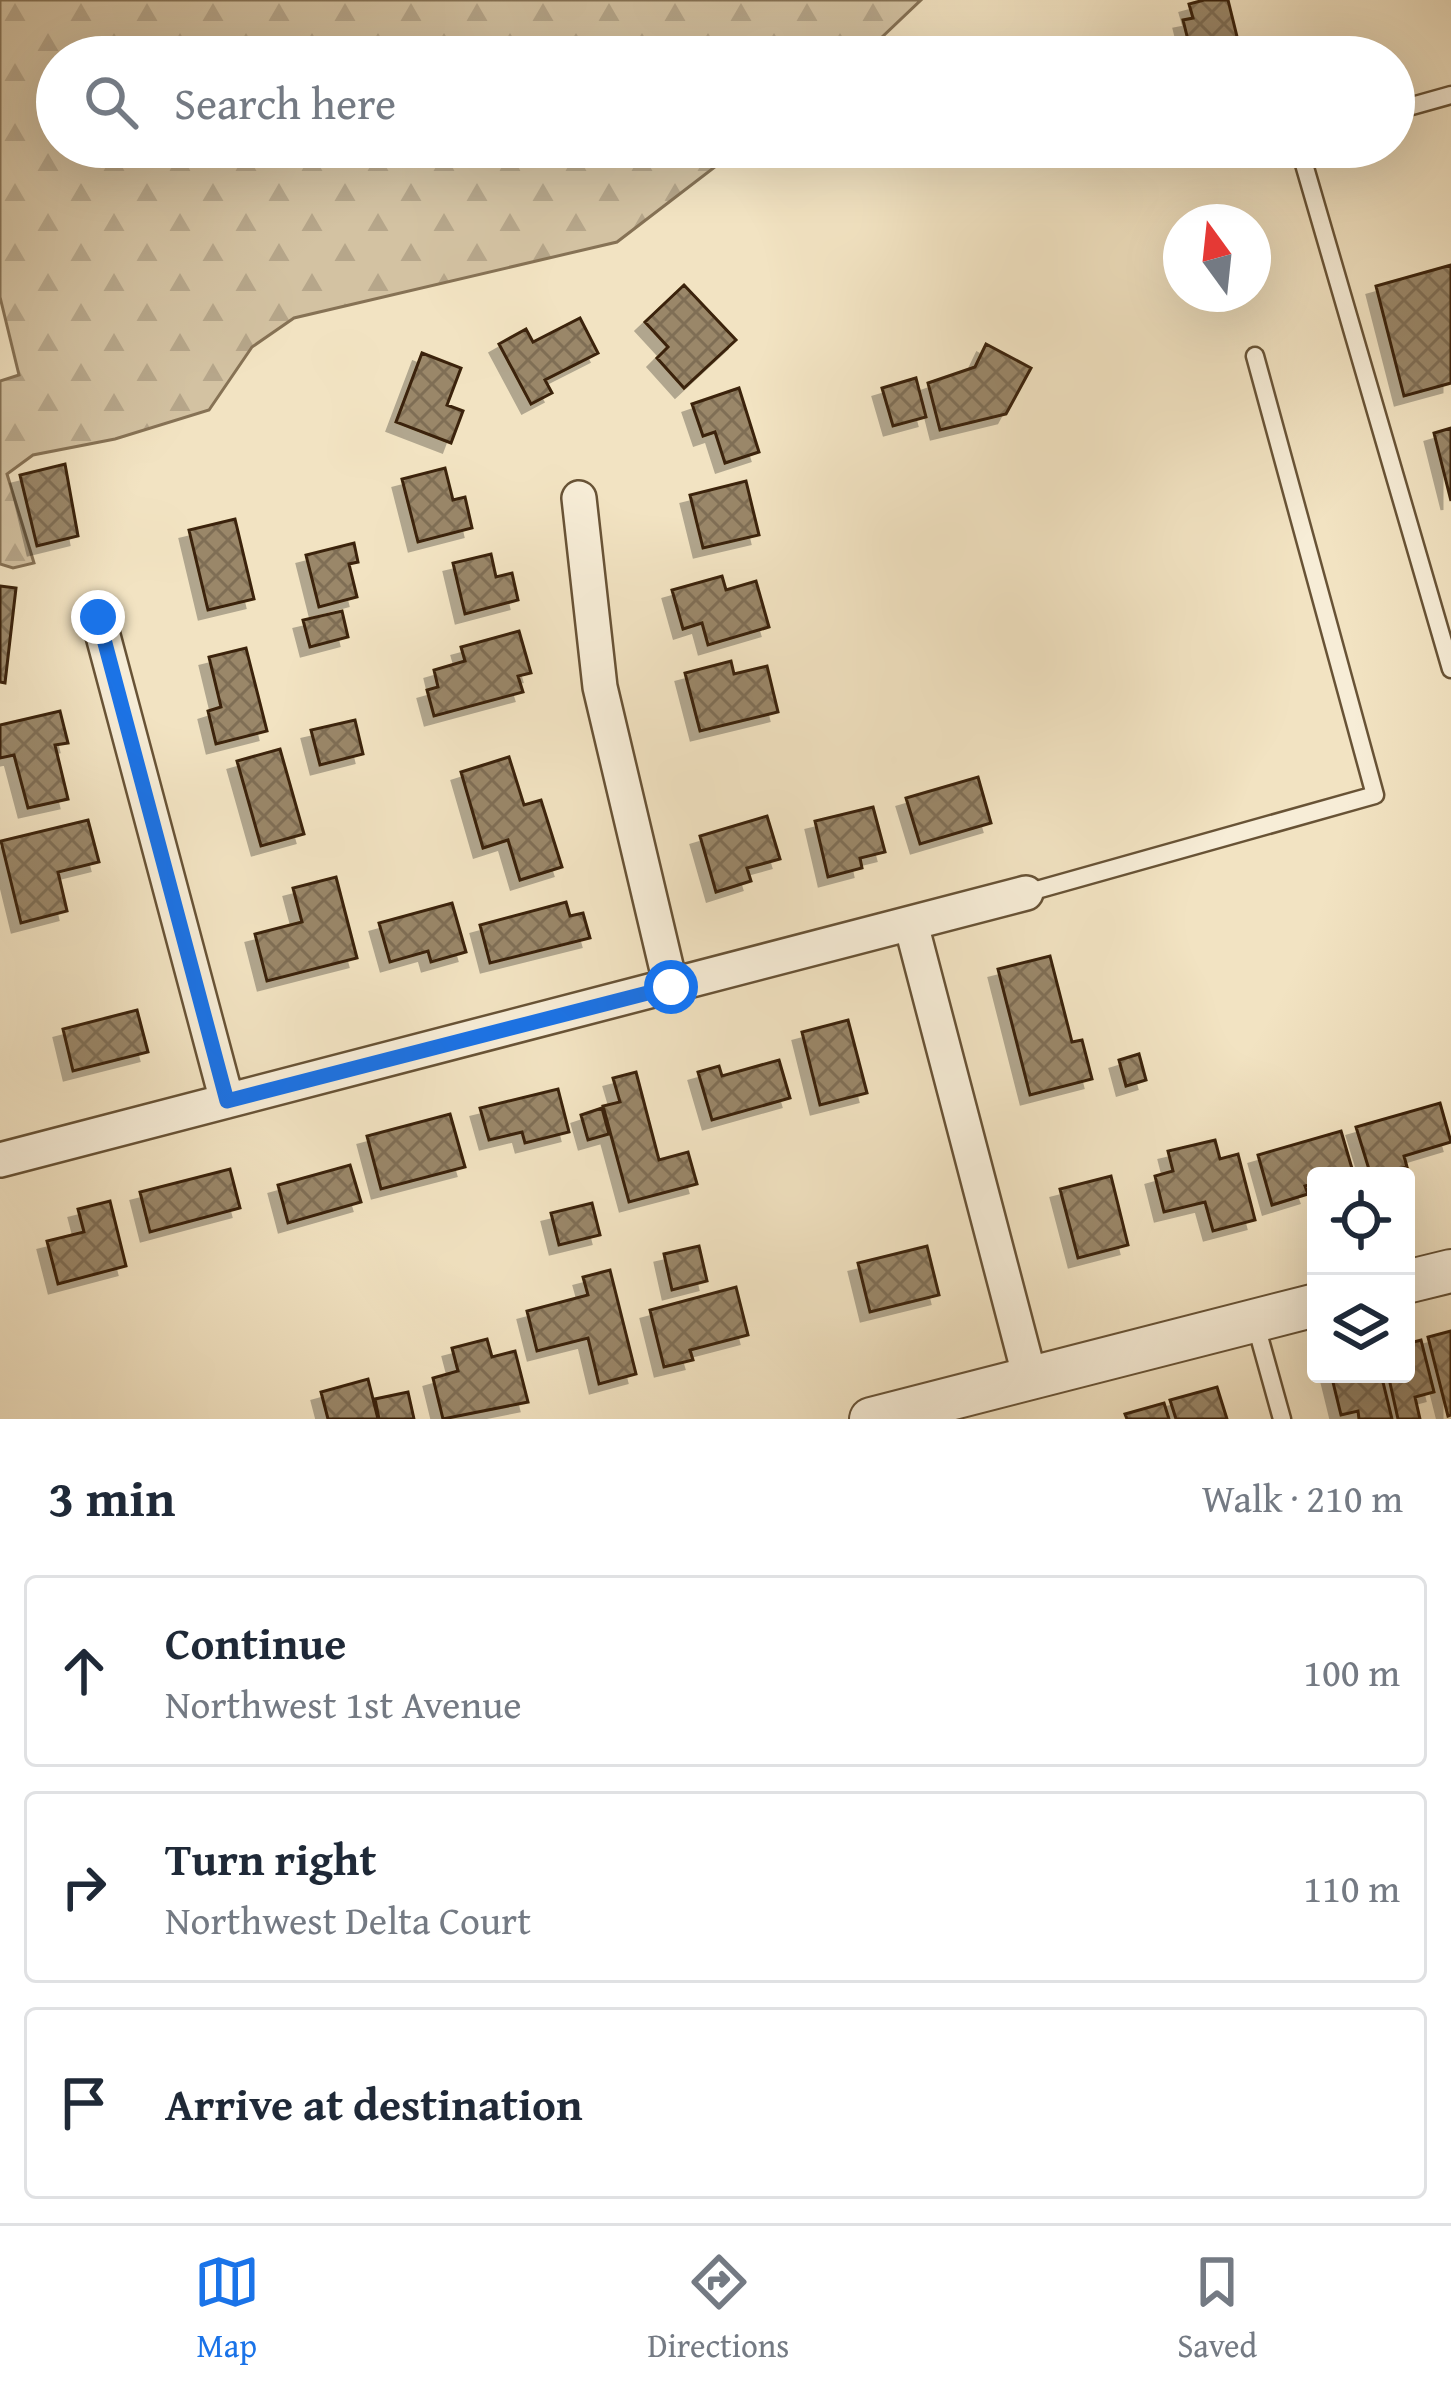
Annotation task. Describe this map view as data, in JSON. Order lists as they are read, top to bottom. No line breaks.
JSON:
{"north":"top","page":{"search":"Search here","heading":["3 min","Walk · 210 m"],"list":[["Continue","Northwest 1st Avenue","100 m"],["Turn right","Northwest Delta Court","110 m"],"Arrive at destination"],"nav":["Map","Directions","Saved"]}}
